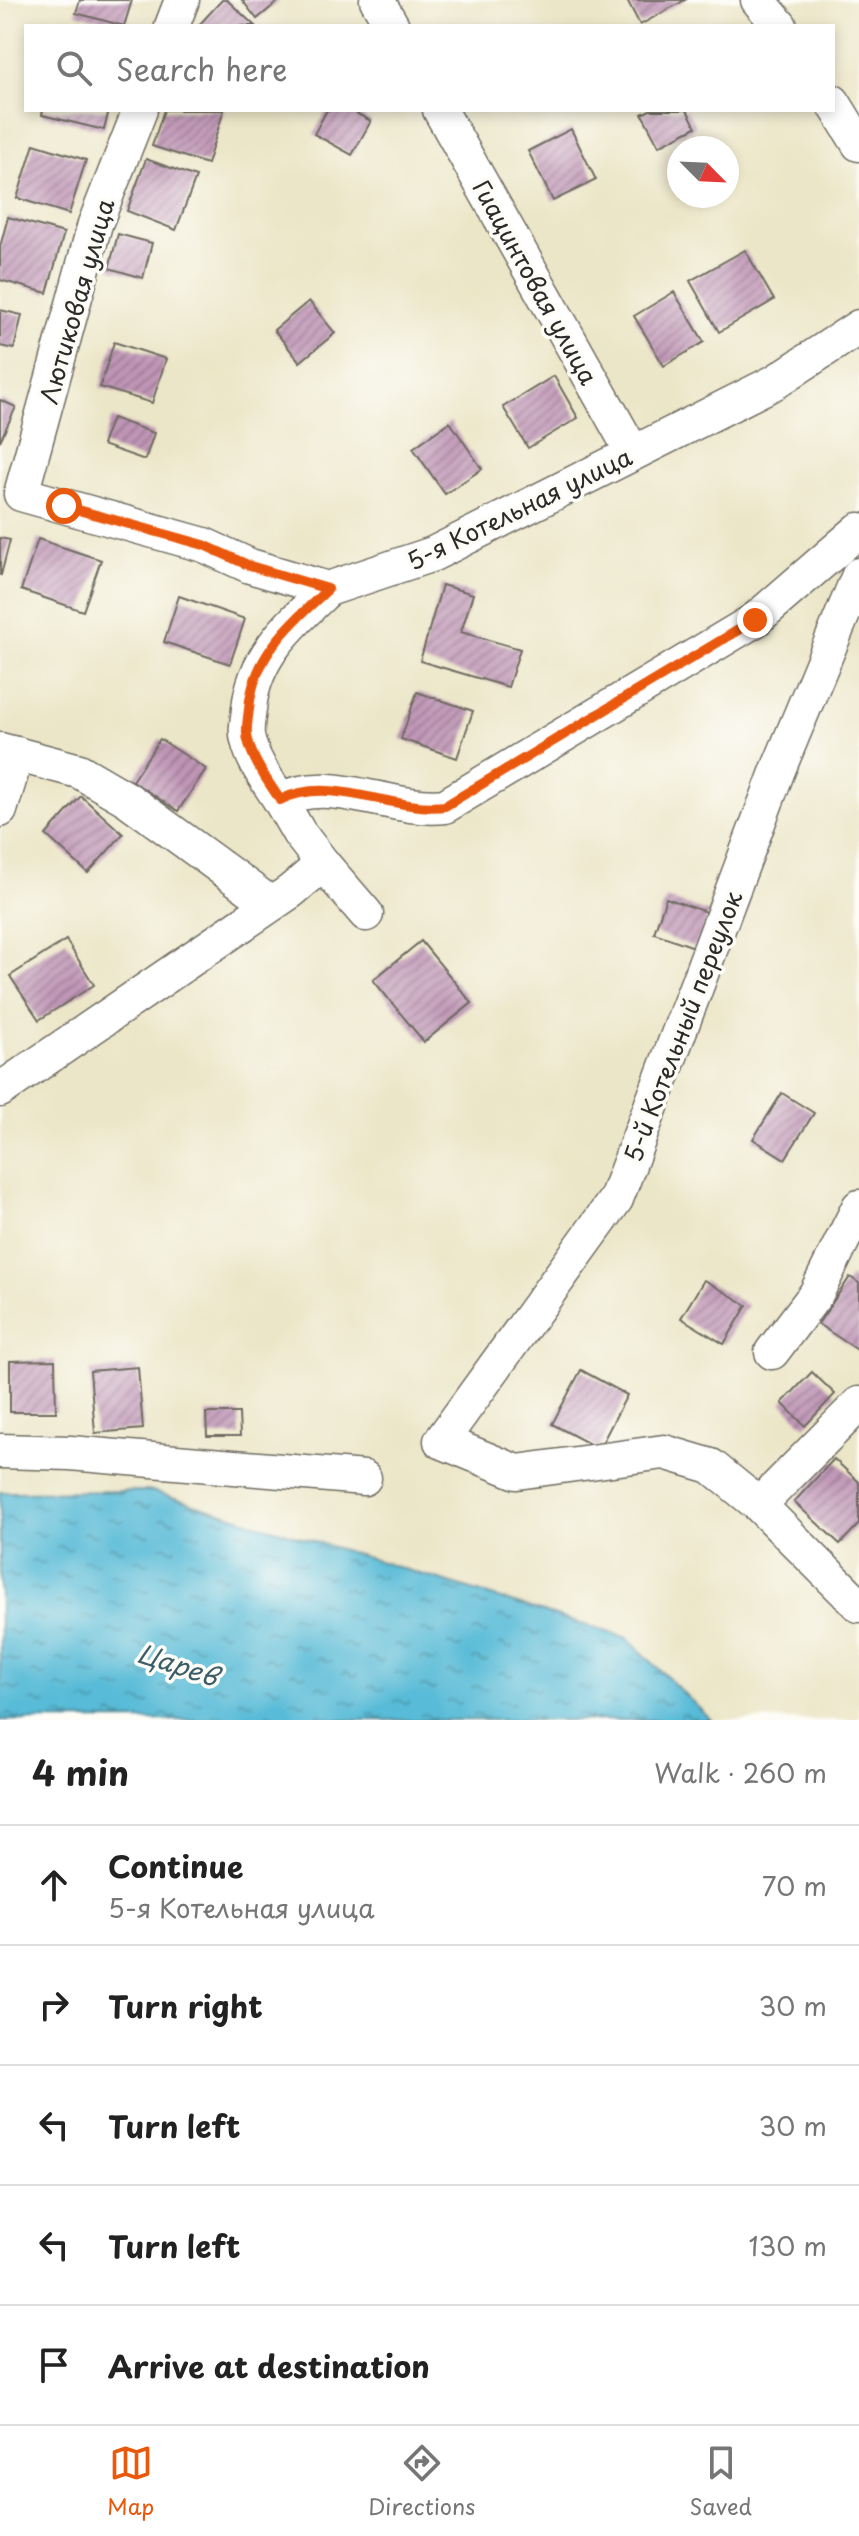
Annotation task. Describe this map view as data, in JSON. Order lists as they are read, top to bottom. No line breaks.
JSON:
{"streets":{"street":["Гиацинтовая улица","Лютиковая улица","5-я Котельная улица","5-й Котельный переулок"]},"crossings":[["Гиацинтовая улица","5-я Котельная улица"],["Лютиковая улица","5-я Котельная улица"]],"water":["Царев"],"north":"bottom right","page":{"search":"Search here","heading":["4 min","Walk · 260 m"],"list":[["Continue","5-я Котельная улица","70 m"],["Turn right","30 m"],["Turn left","30 m"],["Turn left","130 m"],"Arrive at destination"],"nav":["Map","Directions","Saved"]}}
